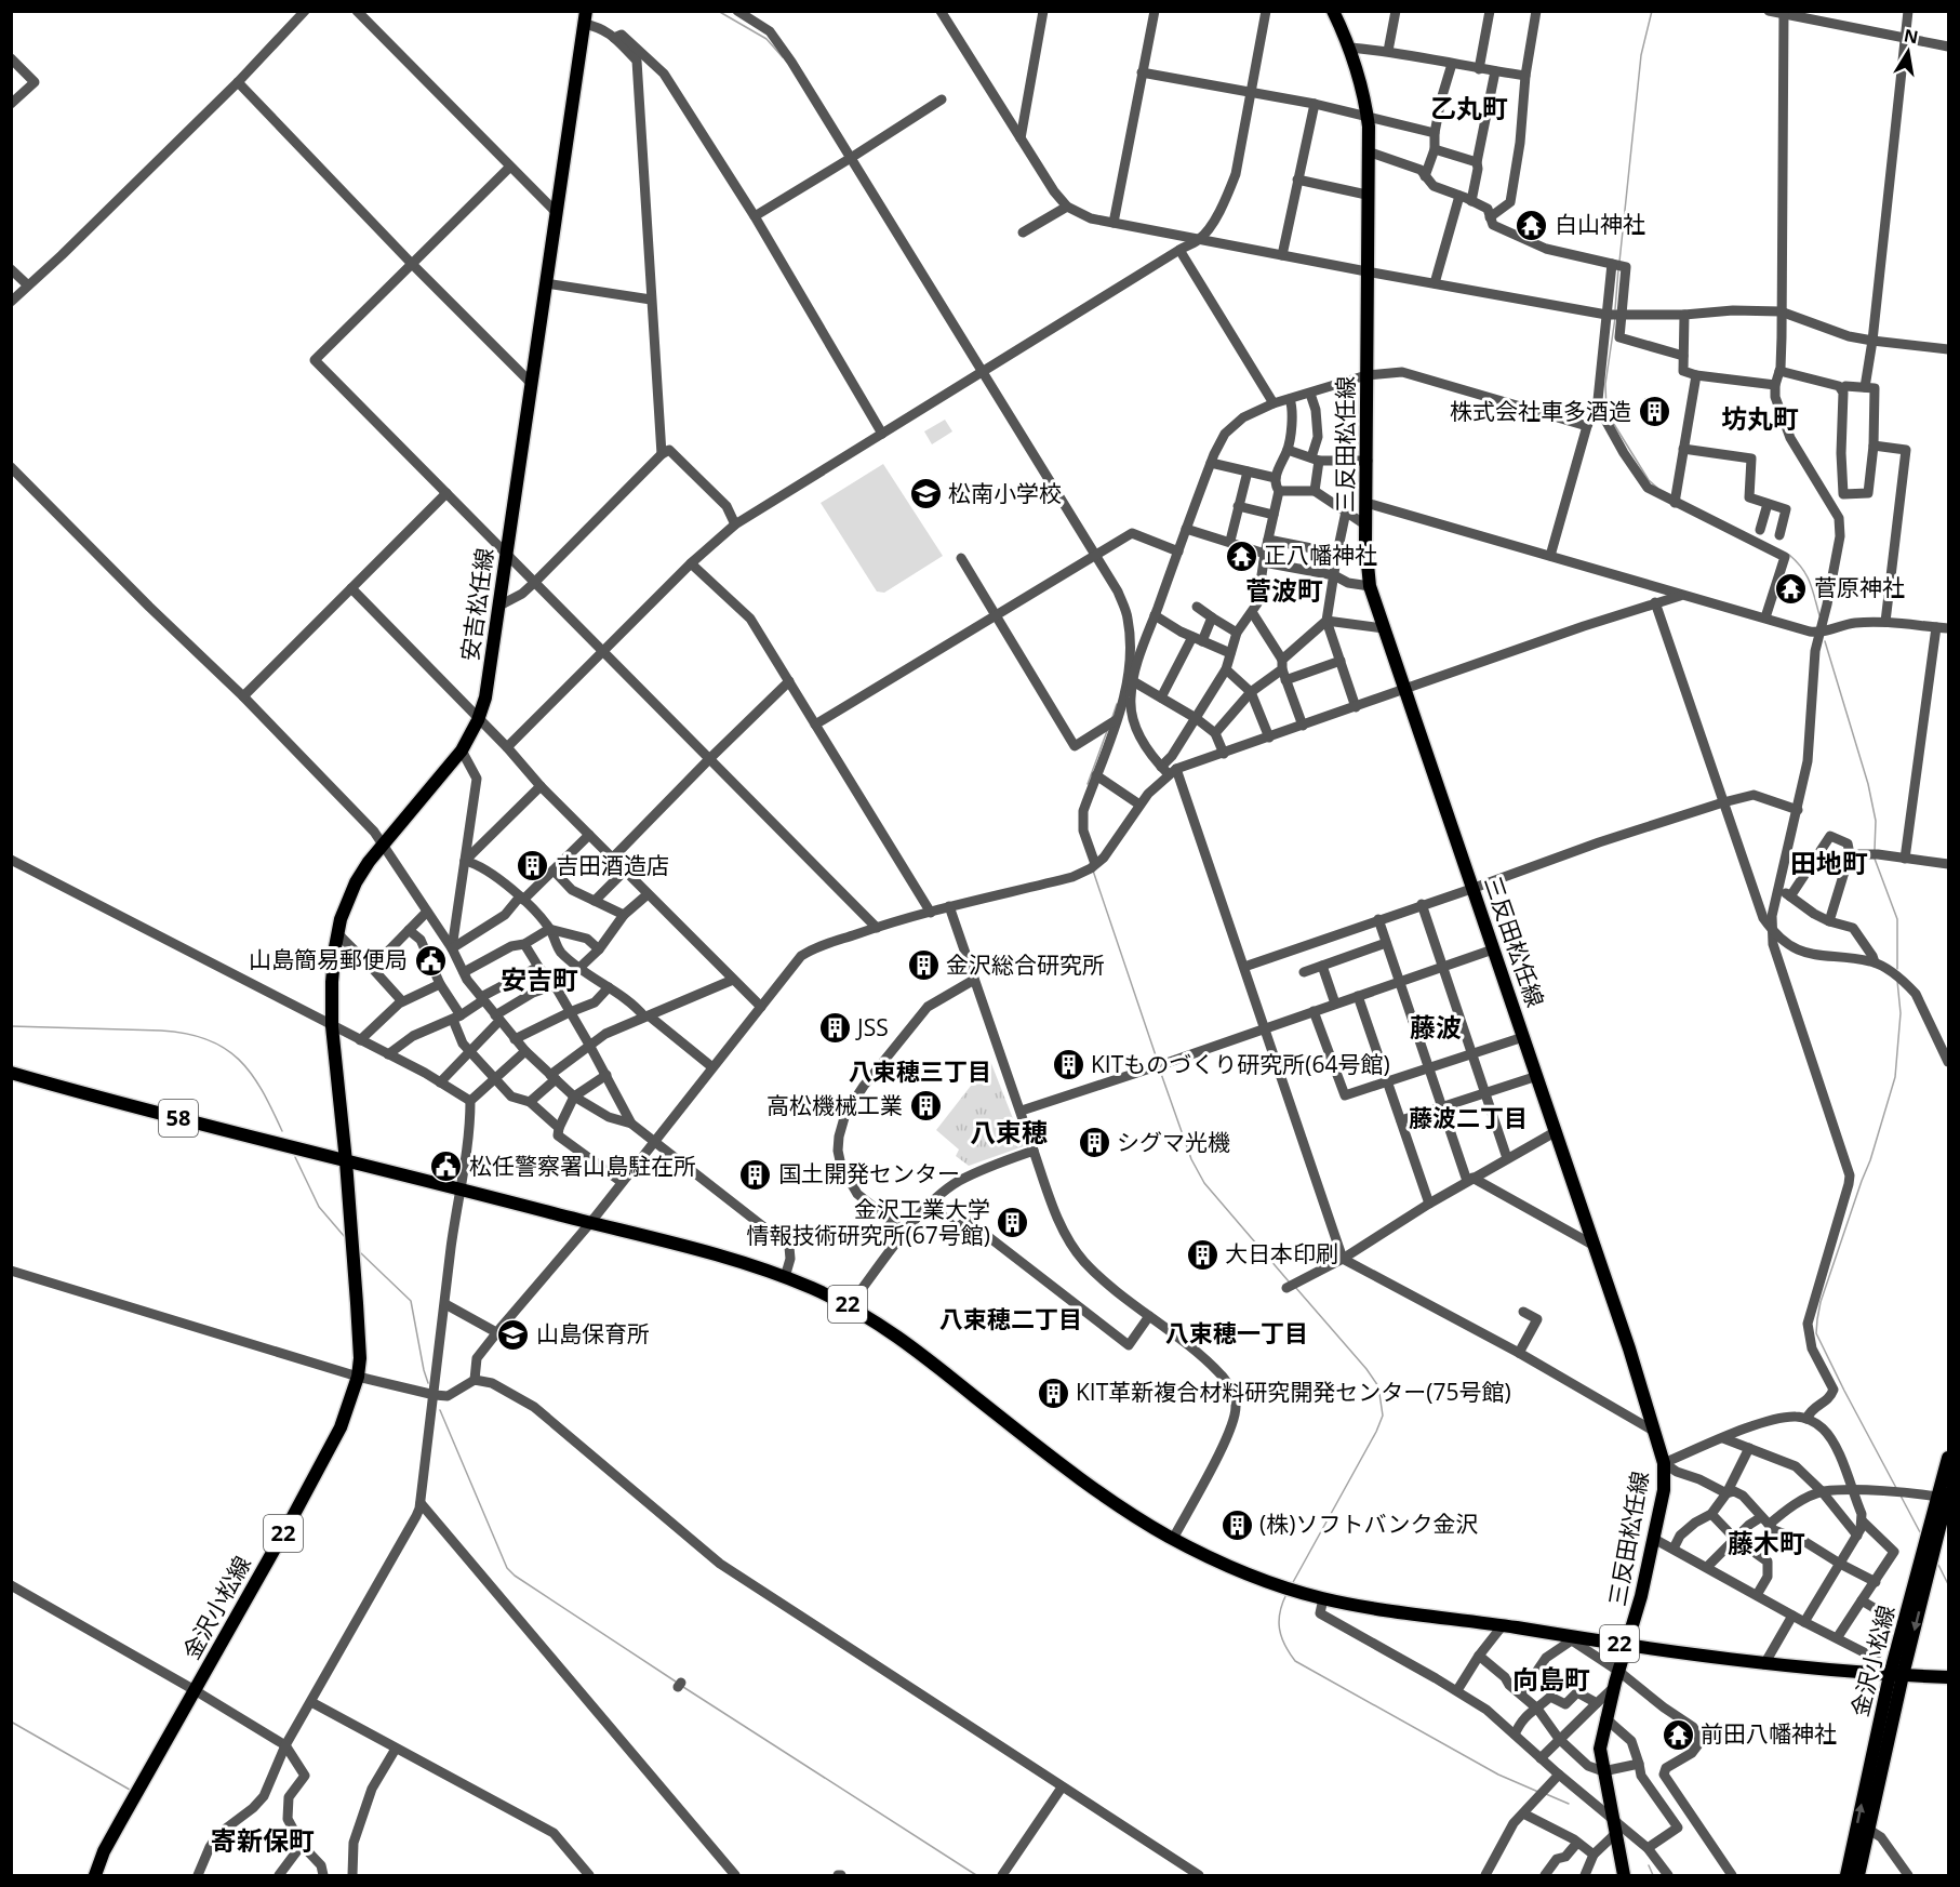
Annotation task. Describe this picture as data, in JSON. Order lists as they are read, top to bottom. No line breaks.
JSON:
{"streets":{"main road":["三反田松任線","安吉松任線","58","22","金沢小松線"]},"crossings":[["三反田松任線","22"],["安吉松任線","58"],["安吉松任線","22"],["安吉松任線","金沢小松線"],["58","22"],["58","金沢小松線"],["22","金沢小松線"]],"districts":["乙丸町","坊丸町","菅波町","田地町","安吉町","藤波","八束穂三丁目","藤波二丁目","八束穂","八束穂二丁目","八束穂一丁目","藤木町","向島町","寄新保町"],"places":{"temple":["白山神社","正八幡神社","菅原神社","前田八幡神社"],"building":["株式会社車多酒造","吉田酒造店","金沢総合研究所","JSS","KITものづくり研究所(64号館)","高松機械工業","シグマ光機","国土開発センター","金沢工業大学 情報技術研究所(67号館)","大日本印刷","KIT革新複合材料研究開発センター(75号館)","(株)ソフトバンク金沢"],"school or university":["松南小学校","山島保育所"],"public building":["山島簡易郵便局","松任警察署山島駐在所"]},"north":"top"}
